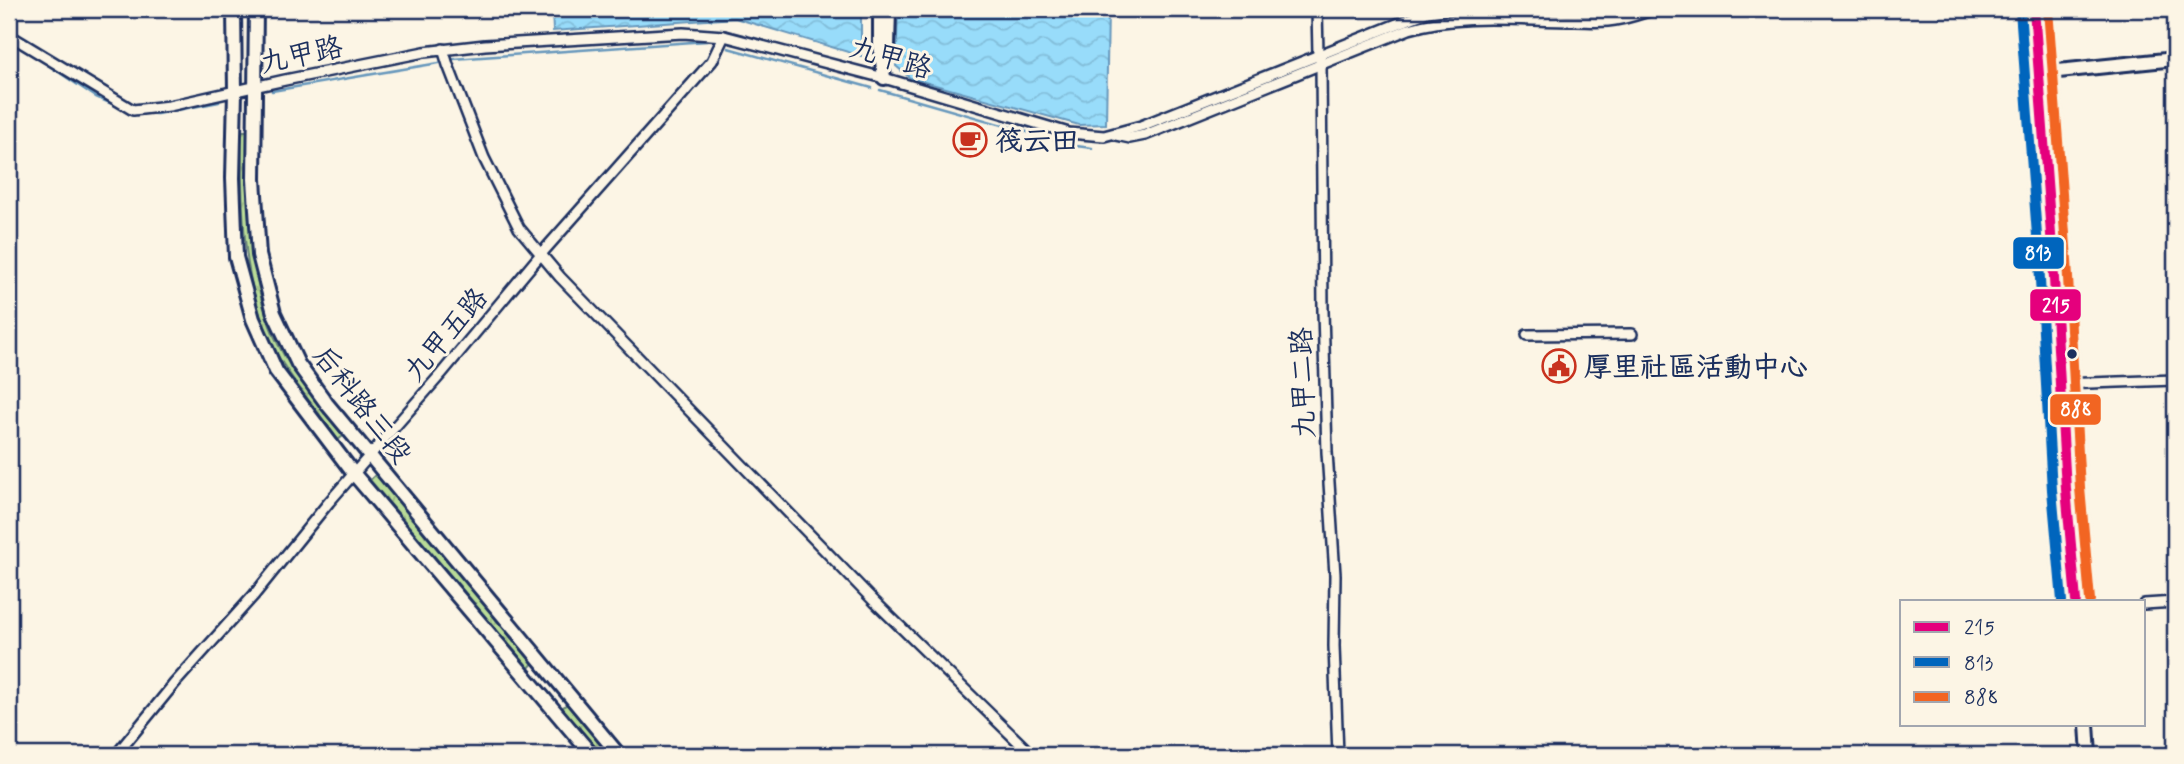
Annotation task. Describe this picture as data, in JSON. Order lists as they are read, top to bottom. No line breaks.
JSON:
{"streets":{"street":["九甲路","九甲五路","九甲二路","后科路三段"]},"crossings":[["九甲路","九甲五路"],["九甲路","九甲二路"],["九甲路","后科路三段"],["九甲五路","后科路三段"]],"places":{"cafe":["筏云田"],"public building":["厚里社區活動中心"]},"lines":["transit line 215","transit line 888","transit line 813"],"legend":["215","813","888"]}
